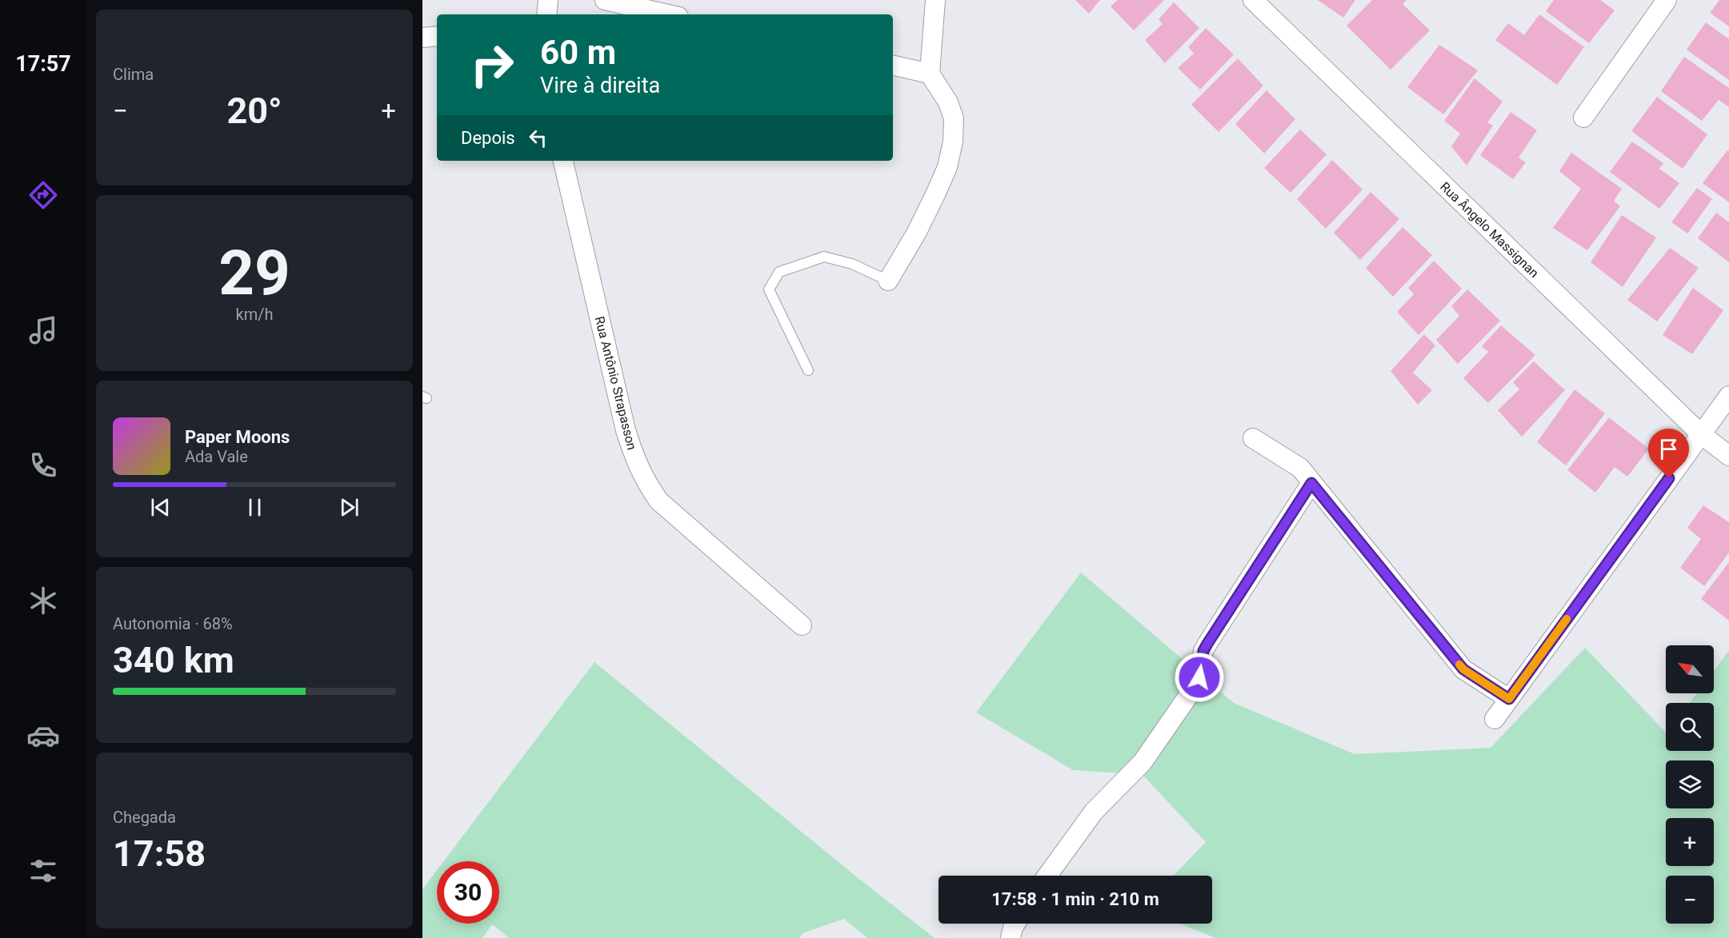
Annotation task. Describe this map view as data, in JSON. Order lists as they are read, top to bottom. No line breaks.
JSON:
{"streets":{"street":["Rua Ângelo Massignan","Rua Antônio Strapasson"]},"north":"top left","page":{"tabs":"17:57","tile":["Clima",["29","km/h"],["Autonomia · 68%","340 km"],["Chegada","17:58"]],"turn":["60 m","Vire à direita"],"heat":["−","20°","+"],"then":"Depois","song":["Paper Moons","Ada Vale"],"map_buttons":["+","−"],"limit":"30","trip":"17:58 · 1 min · 210 m"}}
